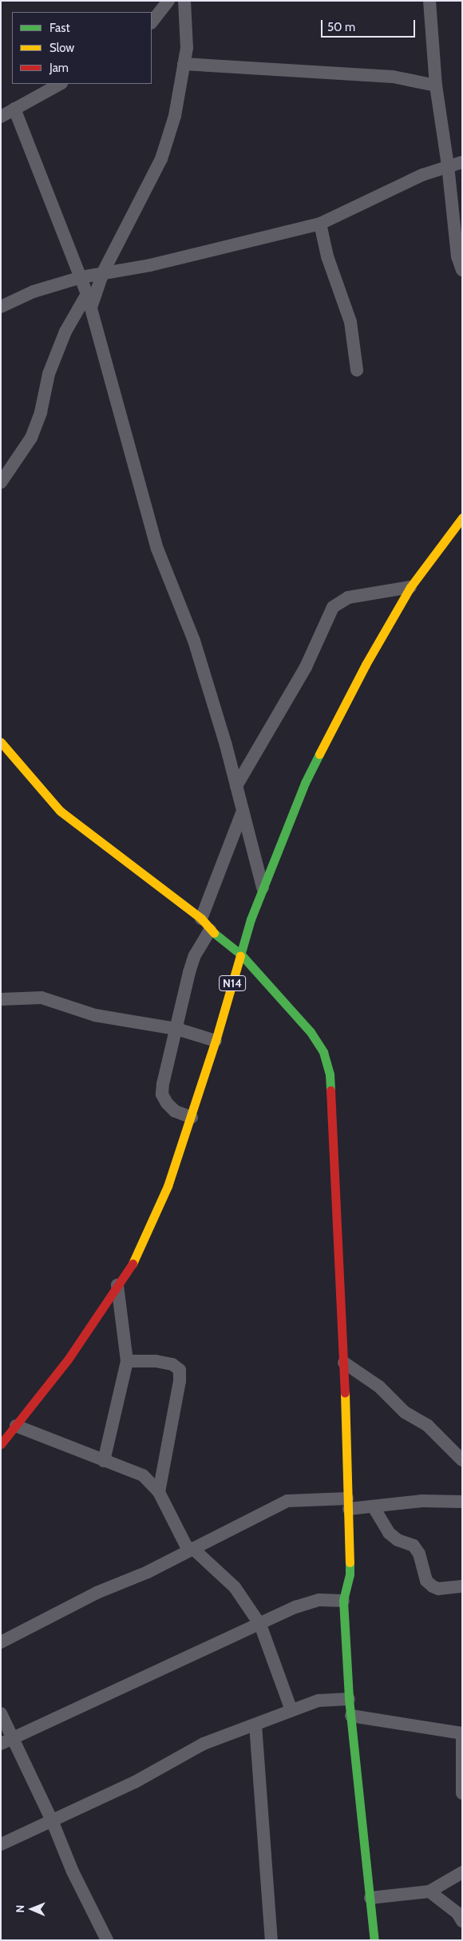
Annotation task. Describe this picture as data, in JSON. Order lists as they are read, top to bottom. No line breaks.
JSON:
{"streets":{"street":["N14"]},"legend":["Fast","Slow","Jam"],"scale_bar":"50 m","north":"left"}
